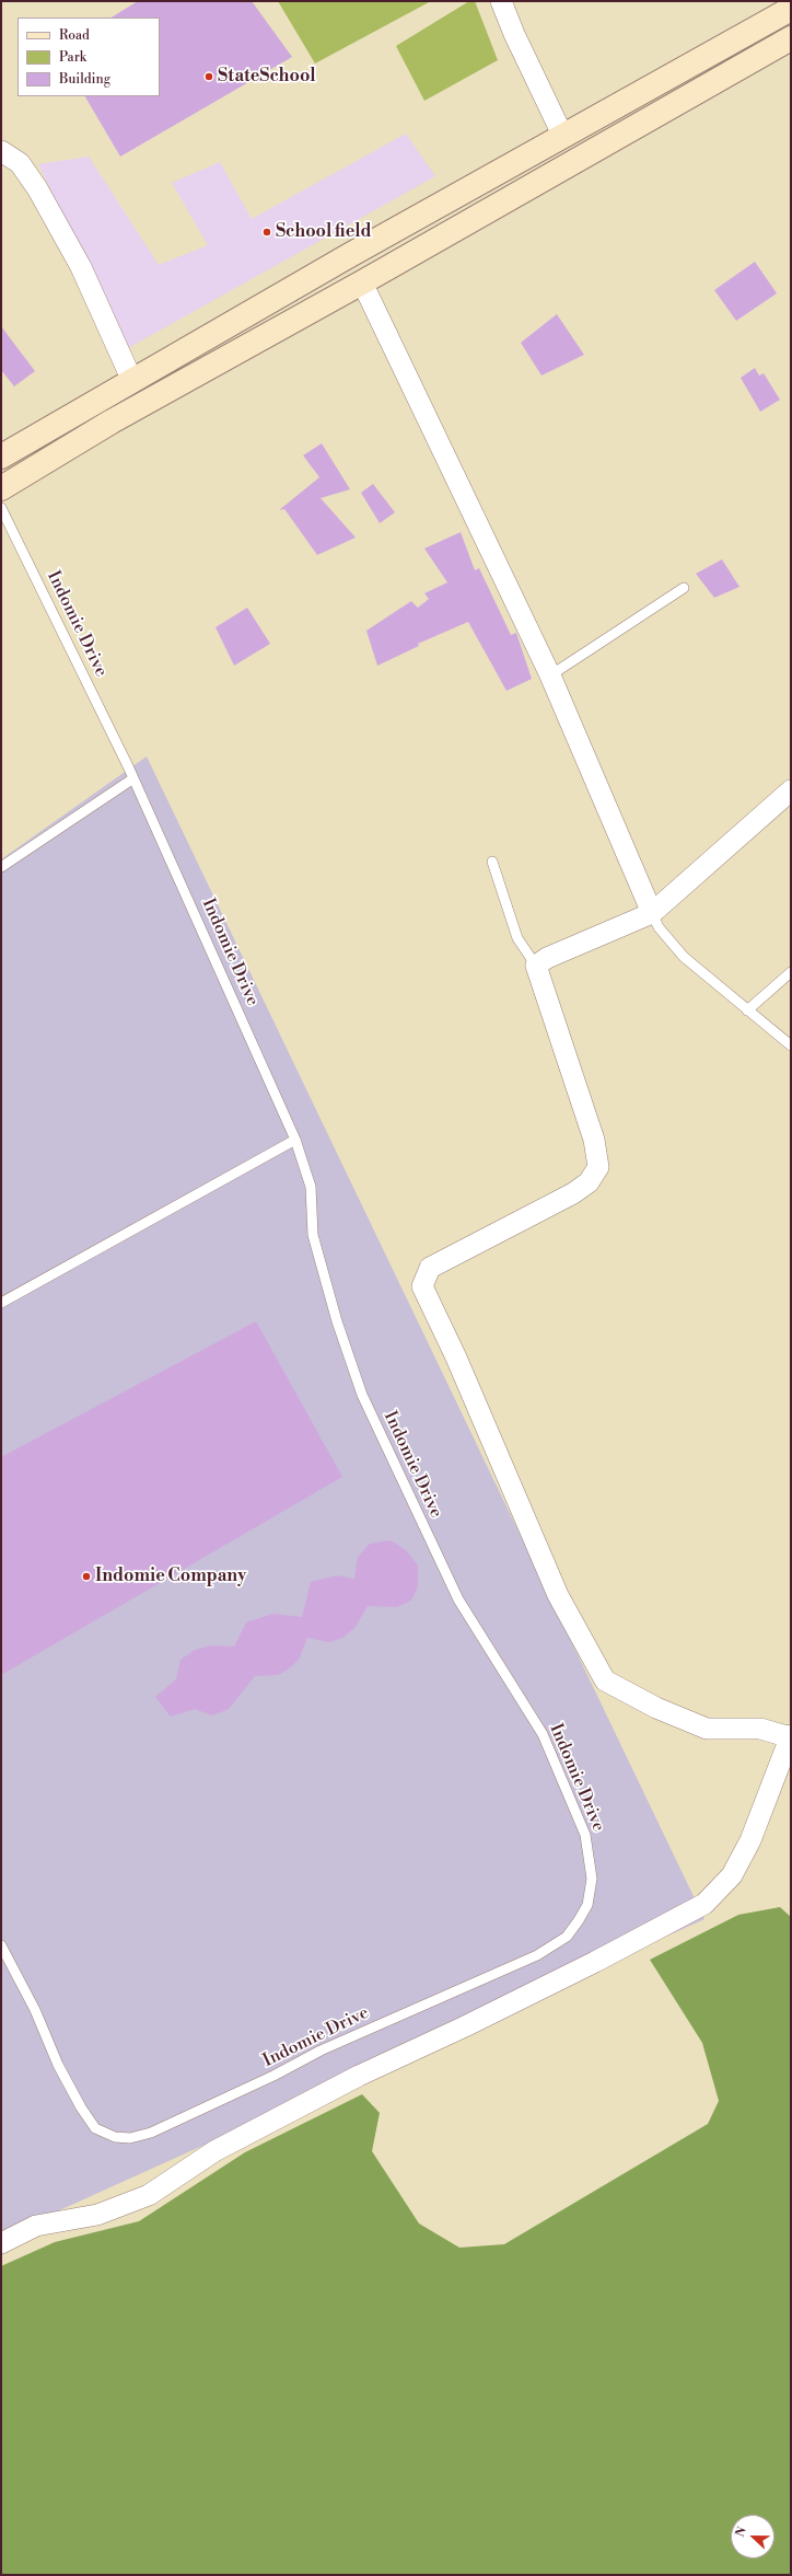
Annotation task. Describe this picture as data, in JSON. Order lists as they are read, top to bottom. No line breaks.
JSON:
{"streets":{"lane":["Indomie Drive"]},"places":["StateSchool","School field","Indomie Company"],"legend":["Road","Park","Building"],"north":"left"}
